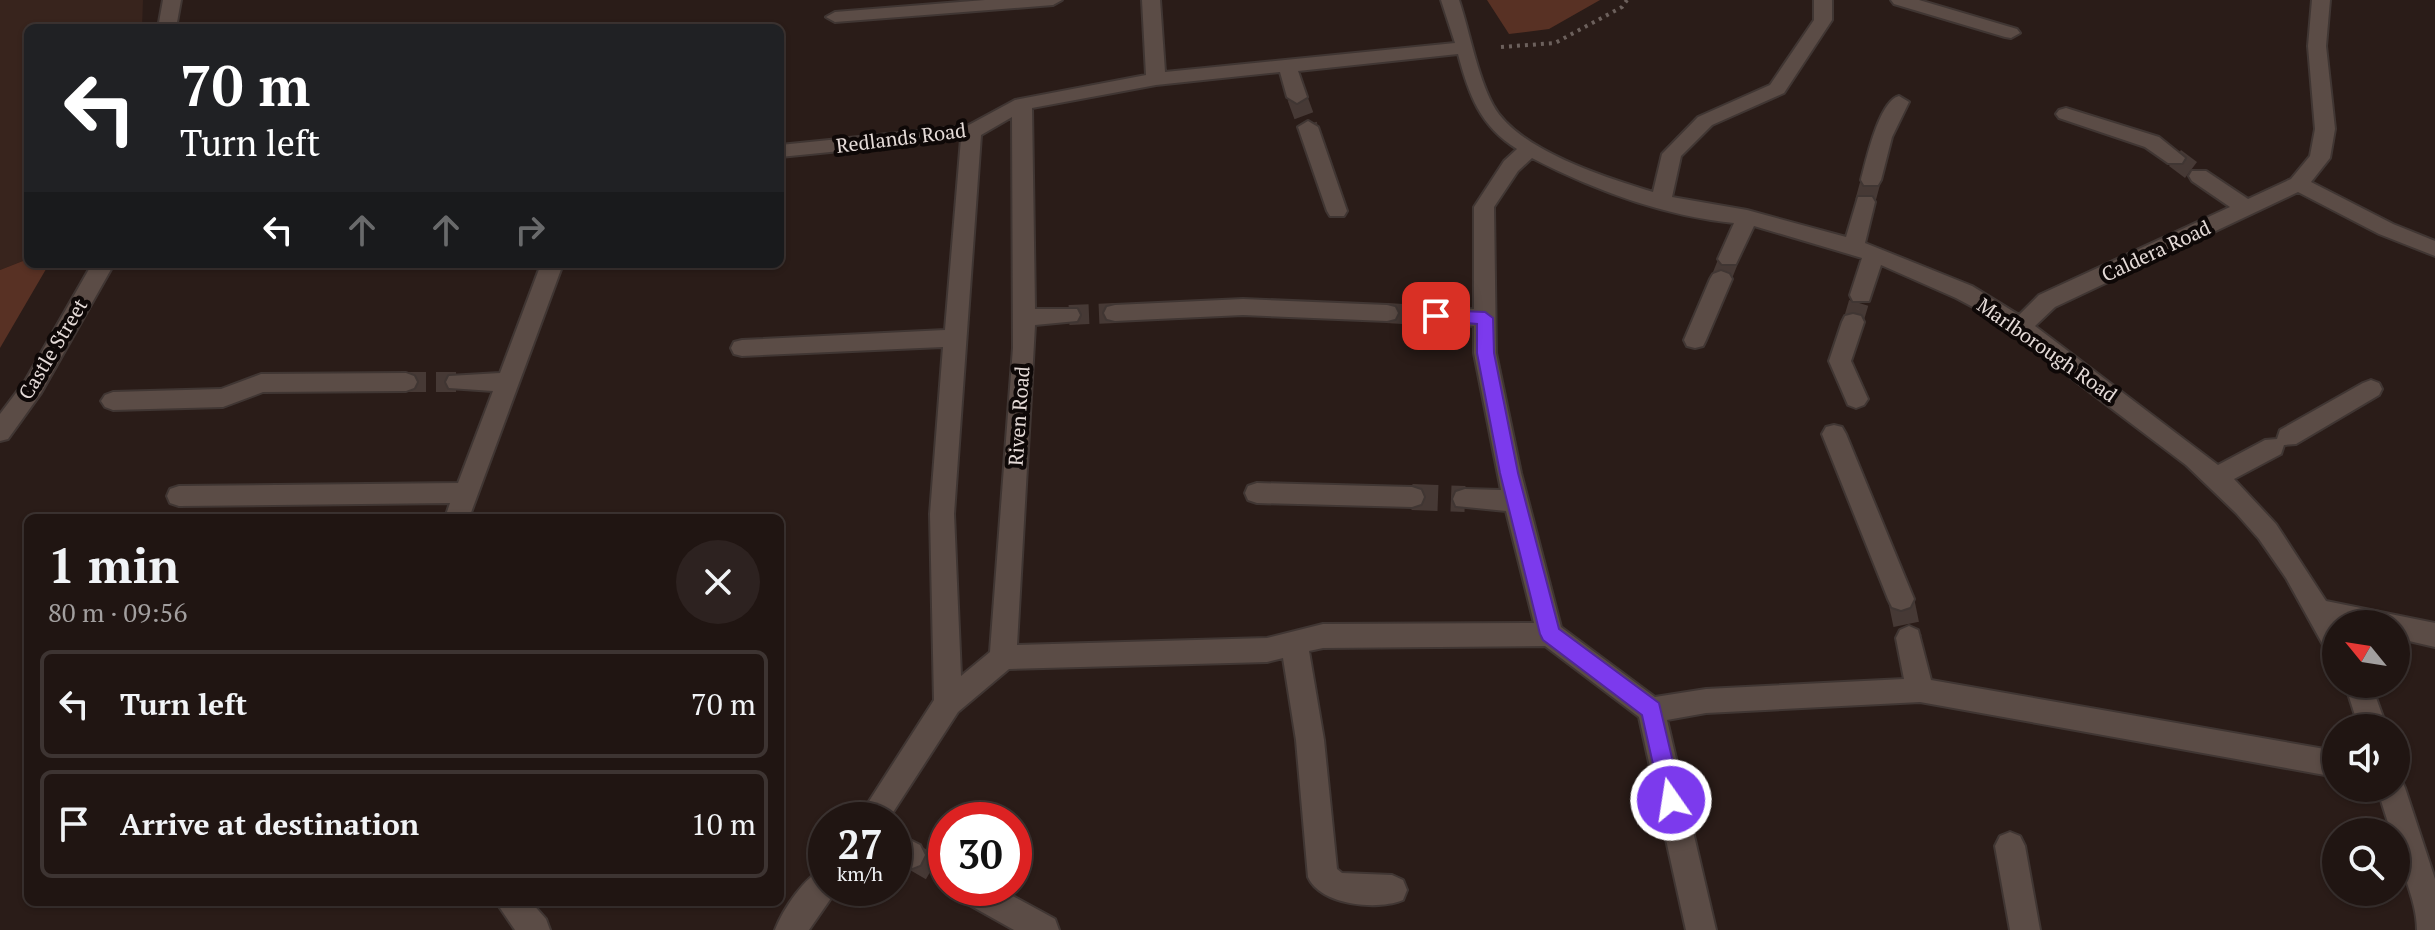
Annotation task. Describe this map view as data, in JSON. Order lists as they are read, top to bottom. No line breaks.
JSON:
{"streets":{"street":["Redlands Road","Caldera Road","Castle Street","Marlborough Road","Riven Road"]},"crossings":[["Redlands Road","Marlborough Road"],["Redlands Road","Riven Road"],["Caldera Road","Marlborough Road"]],"north":"top left","page":{"turn":["70 m","Turn left"],"heading":["1 min","80 m · 09:56"],"list":[{"name":"Turn left","value":"70 m"},{"name":"Arrive at destination","value":"10 m"}],"speed":"27 km/h","limit":"30"}}
